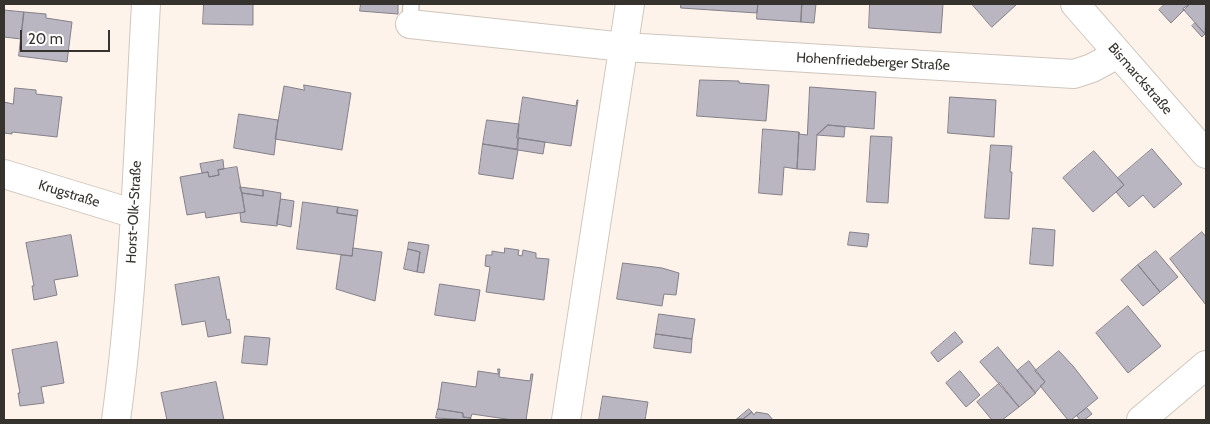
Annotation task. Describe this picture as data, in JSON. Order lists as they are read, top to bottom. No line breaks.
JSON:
{"streets":{"street":["Hohenfriedeberger Straße","Bismarckstraße","Krugstraße","Horst-Olk-Straße"]},"crossings":[["Hohenfriedeberger Straße","Bismarckstraße"],["Krugstraße","Horst-Olk-Straße"]],"scale_bar":"20 m"}
